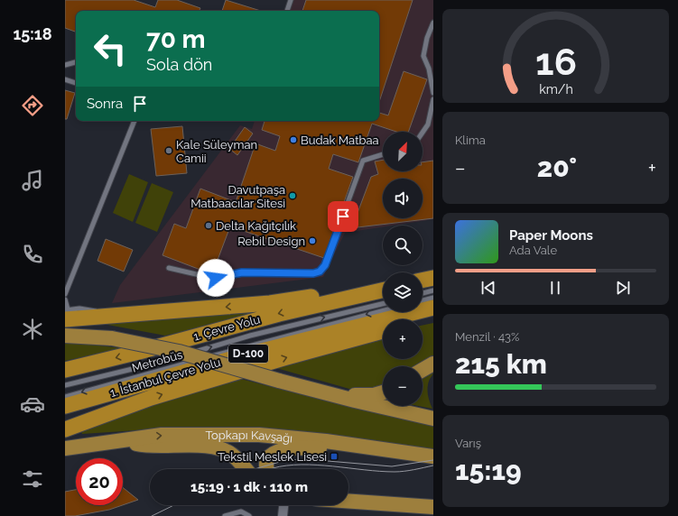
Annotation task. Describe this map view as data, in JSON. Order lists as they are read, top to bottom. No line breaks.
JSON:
{"streets":{"highway":["1. Çevre Yolu","D-100","1. İstanbul Çevre Yolu"],"main road":["Topkapı Kavşağı"],"lane":["Metrobüs"]},"places":{"other":["Budak Matbaa","Kale Süleyman Camii","Davutpaşa Matbaacılar Sitesi","Delta Kağıtçılık","Rebil Design"],"transit":["Tekstil Meslek Lisesi"]},"north":"top right","page":{"tabs":"15:18","turn":["70 m","Sola dön"],"then":"Sonra","tile":["Klima",["Menzil · 43%","215 km"],["Varış","15:19"]],"map_buttons":["+","−"],"heat":["−","20°","+"],"song":["Paper Moons","Ada Vale"],"limit":"20","trip":"15:19 · 1 dk · 110 m","gauge":["16","km/h"]}}
